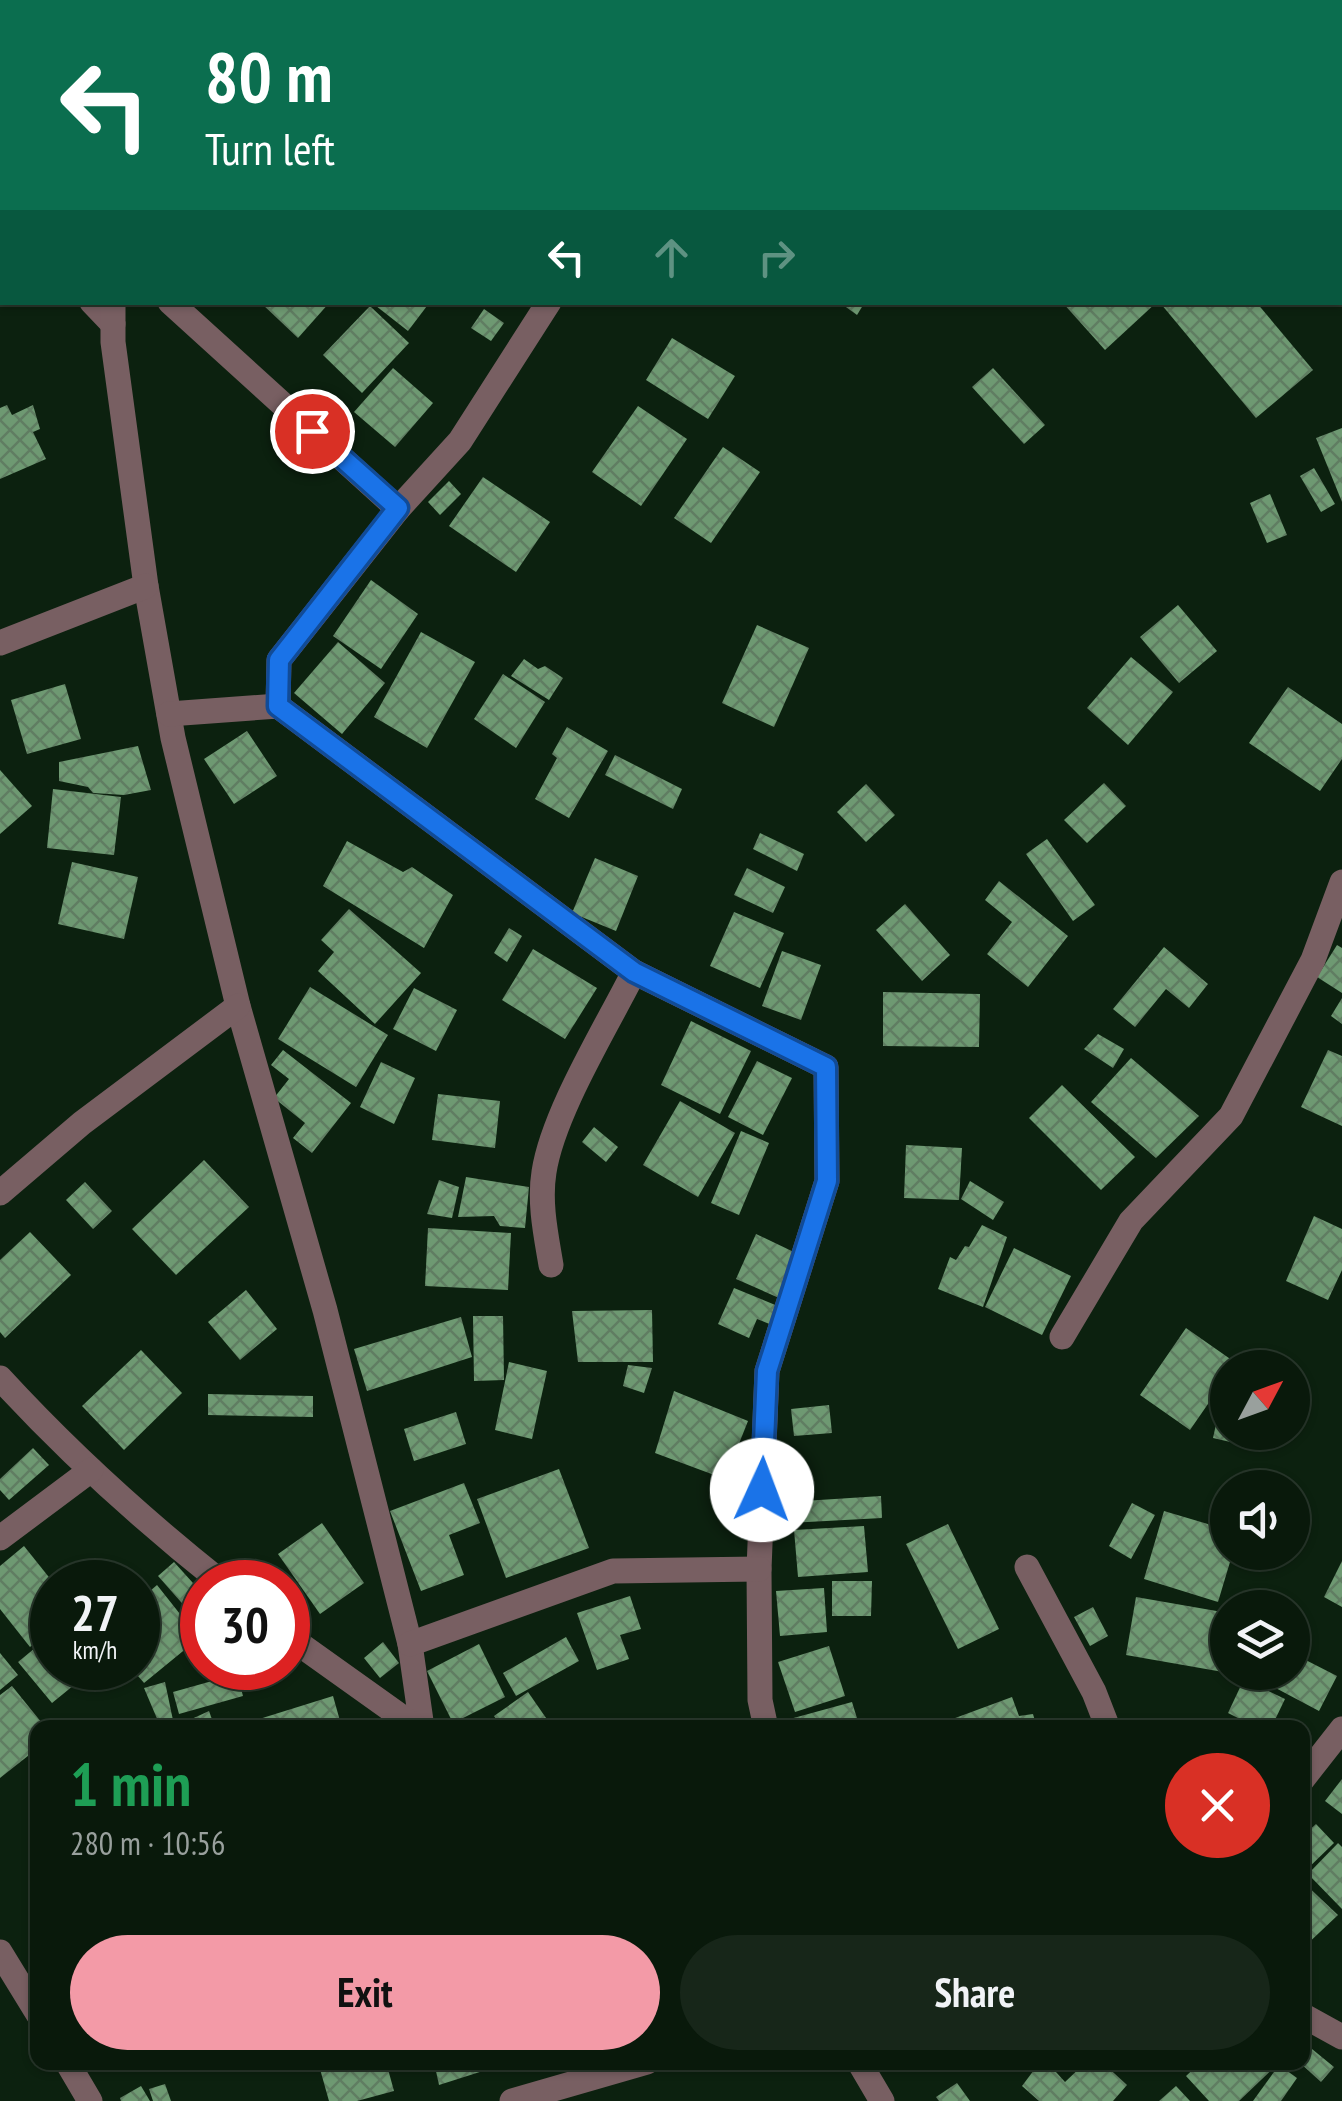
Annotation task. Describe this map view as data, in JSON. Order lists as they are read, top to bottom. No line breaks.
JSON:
{"north":"top right","page":{"turn":["80 m","Turn left"],"speed":"27 km/h","limit":"30","heading":["1 min","280 m · 10:56"],"buttons":["Exit","Share"]}}
